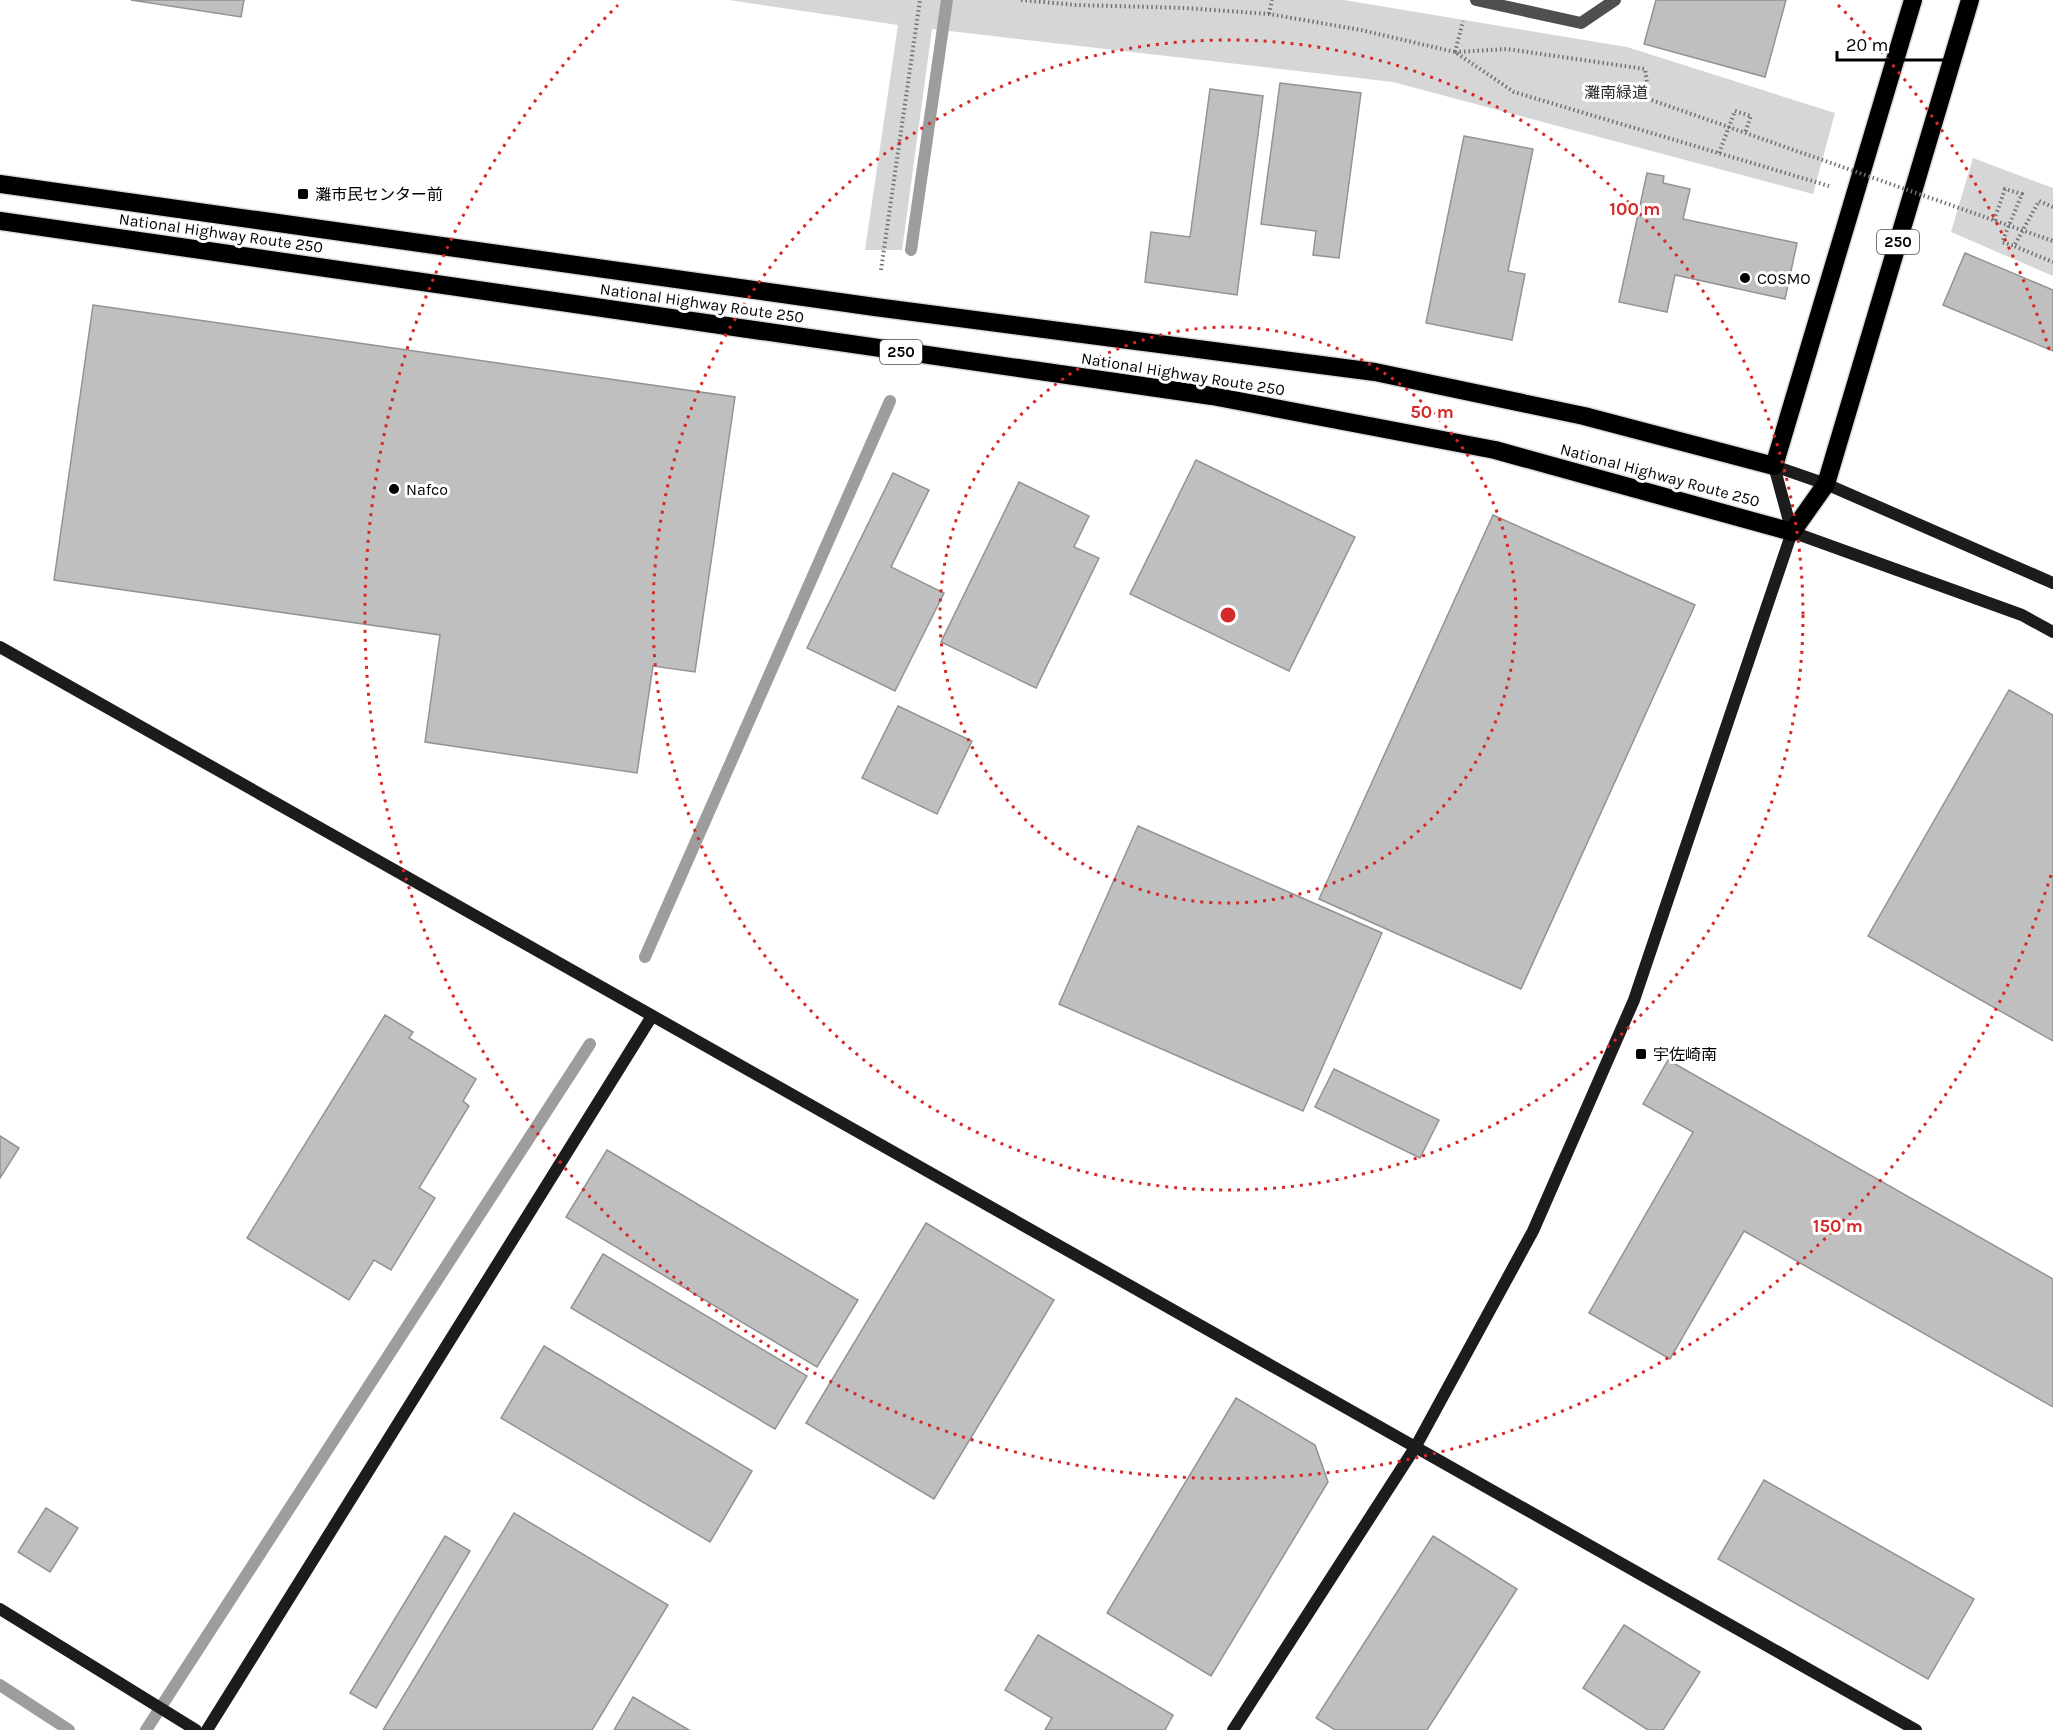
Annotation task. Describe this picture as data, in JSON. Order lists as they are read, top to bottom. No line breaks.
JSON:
{"streets":{"highway":["National Highway Route 250","250"]},"crossings":[["National Highway Route 250","250"]],"parks":["灘南緑道"],"places":{"transit":["灘市民センター前","宇佐崎南"],"other":["COSMO","Nafco"]},"scale_bar":"20 m","rings":["100 m","50 m","150 m"]}
